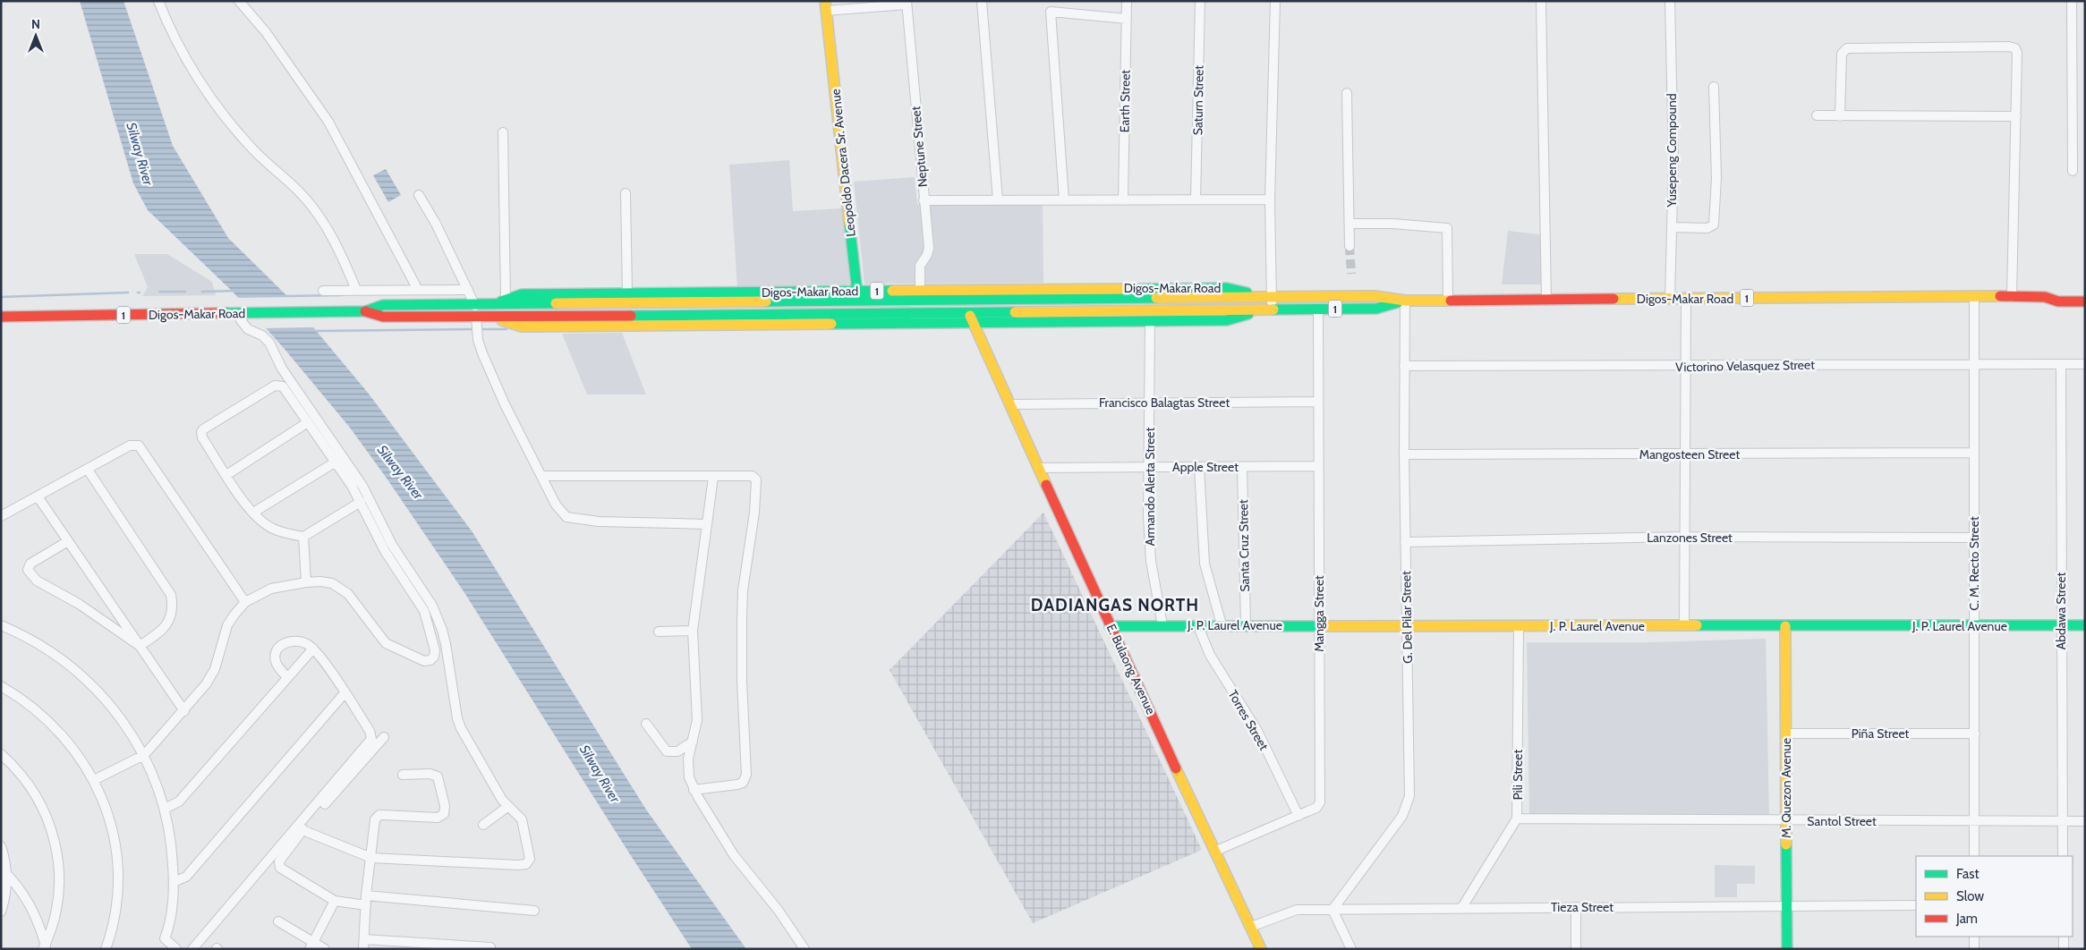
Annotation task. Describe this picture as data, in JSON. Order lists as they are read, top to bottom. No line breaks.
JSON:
{"streets":{"main road":["Leopoldo Dacera Sr. Avenue","Digos-Makar Road","1","J. P. Laurel Avenue","E. Bulaong Avenue","M. Quezon Avenue"],"street":["Saturn Street","Earth Street","Neptune Street","Yusepeng Compound","Victorino Velasquez Street","Francisco Balagtas Street","Mangosteen Street","Apple Street","Armando Alerta Street","Lanzones Street","Santa Cruz Street","C. M. Recto Street","Abdawa Street","Mangga Street","G. Del Pilar Street","Torres Street","Piña Street","Pili Street","Santol Street","Tieza Street"]},"crossings":[["Neptune Street","Digos-Makar Road"],["Yusepeng Compound","Digos-Makar Road"],["Leopoldo Dacera Sr. Avenue","Digos-Makar Road"],["Digos-Makar Road","Armando Alerta Street"],["Digos-Makar Road","C. M. Recto Street"],["Digos-Makar Road","Mangga Street"],["Digos-Makar Road","G. Del Pilar Street"],["Digos-Makar Road","E. Bulaong Avenue"],["Victorino Velasquez Street","C. M. Recto Street"],["Victorino Velasquez Street","Abdawa Street"],["Victorino Velasquez Street","G. Del Pilar Street"],["Francisco Balagtas Street","Armando Alerta Street"],["Francisco Balagtas Street","Mangga Street"],["Francisco Balagtas Street","E. Bulaong Avenue"],["Mangosteen Street","C. M. Recto Street"],["Mangosteen Street","G. Del Pilar Street"],["Apple Street","Armando Alerta Street"],["Apple Street","Santa Cruz Street"],["Apple Street","Mangga Street"],["Apple Street","E. Bulaong Avenue"],["Armando Alerta Street","J. P. Laurel Avenue"],["Lanzones Street","C. M. Recto Street"],["Lanzones Street","G. Del Pilar Street"],["Santa Cruz Street","J. P. Laurel Avenue"],["C. M. Recto Street","J. P. Laurel Avenue"],["C. M. Recto Street","Piña Street"],["C. M. Recto Street","Santol Street"],["Abdawa Street","J. P. Laurel Avenue"],["Abdawa Street","Santol Street"],["Mangga Street","J. P. Laurel Avenue"],["Mangga Street","E. Bulaong Avenue"],["Mangga Street","Torres Street"],["G. Del Pilar Street","J. P. Laurel Avenue"],["G. Del Pilar Street","Tieza Street"],["J. P. Laurel Avenue","E. Bulaong Avenue"],["J. P. Laurel Avenue","Torres Street"],["J. P. Laurel Avenue","Pili Street"],["J. P. Laurel Avenue","M. Quezon Avenue"],["E. Bulaong Avenue","Tieza Street"],["Piña Street","M. Quezon Avenue"],["Pili Street","Santol Street"],["M. Quezon Avenue","Santol Street"],["M. Quezon Avenue","Tieza Street"]],"districts":["DADIANGAS NORTH"],"water":["Silway River"],"legend":["Fast","Slow","Jam"],"north":"top"}
